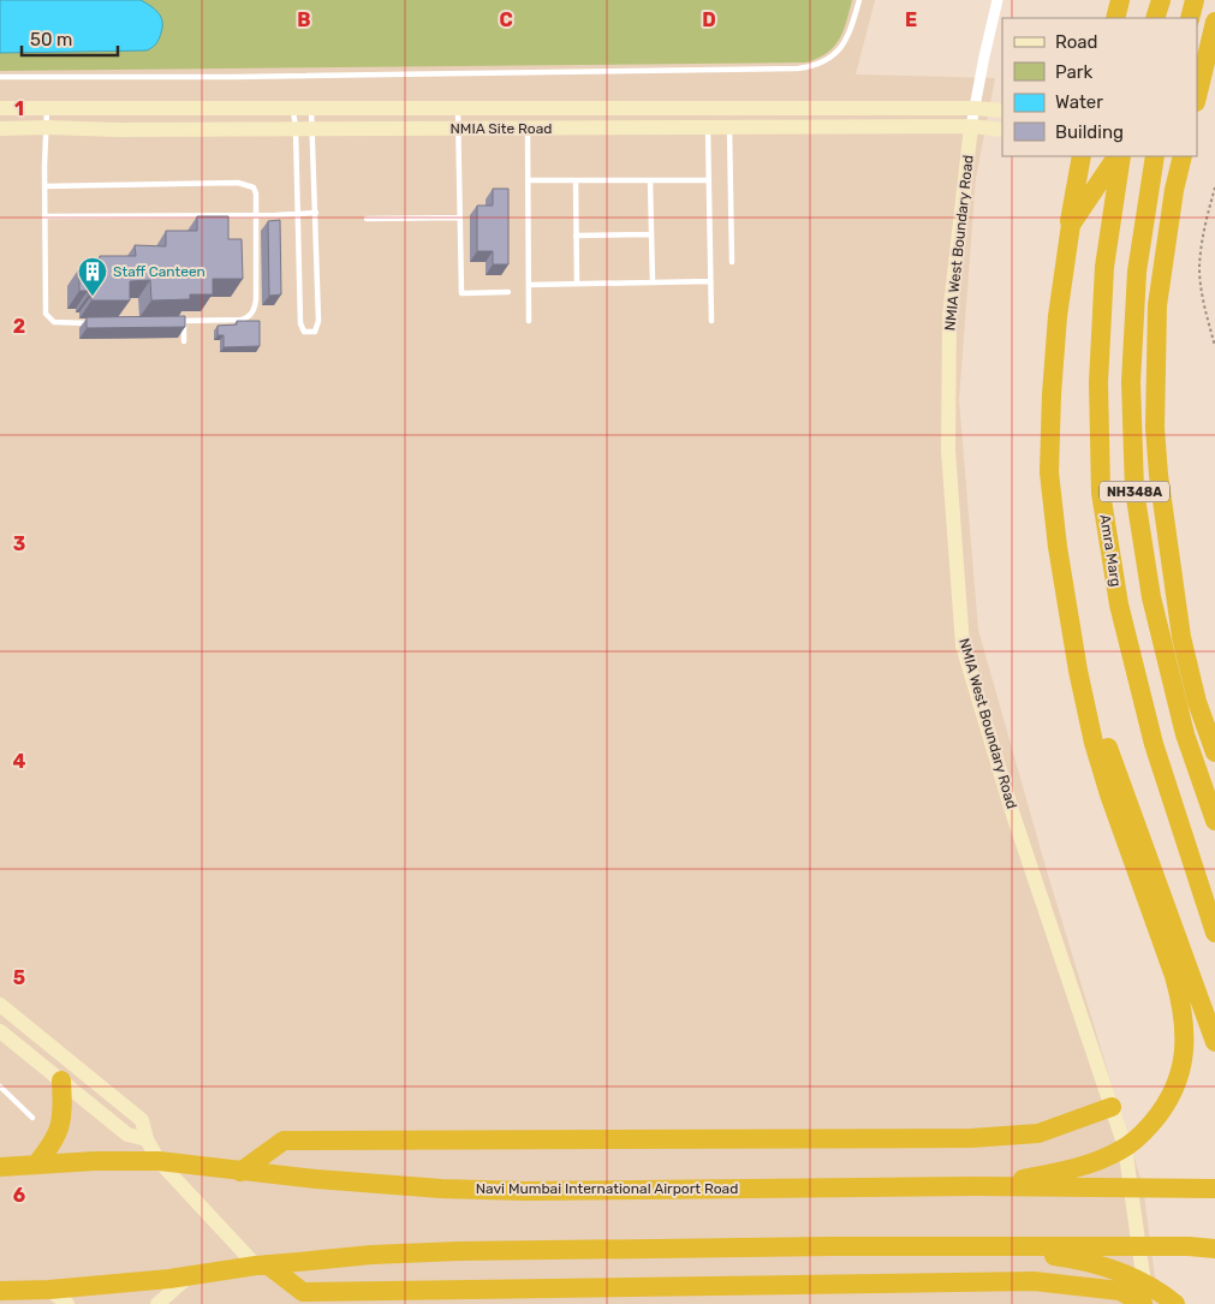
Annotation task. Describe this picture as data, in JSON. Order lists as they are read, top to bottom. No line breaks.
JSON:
{"streets":{"highway":["NH348A","Amra Marg","Navi Mumbai International Airport Road"],"street":["NMIA Site Road","NMIA West Boundary Road"]},"crossings":[["NMIA Site Road","NMIA West Boundary Road"]],"places":{"building":["Staff Canteen"]},"legend":["Road","Park","Water","Building"],"scale_bar":"50 m","grid":{"columns":["B","C","D","E"],"rows":["1","2","3","4","5","6"]}}
